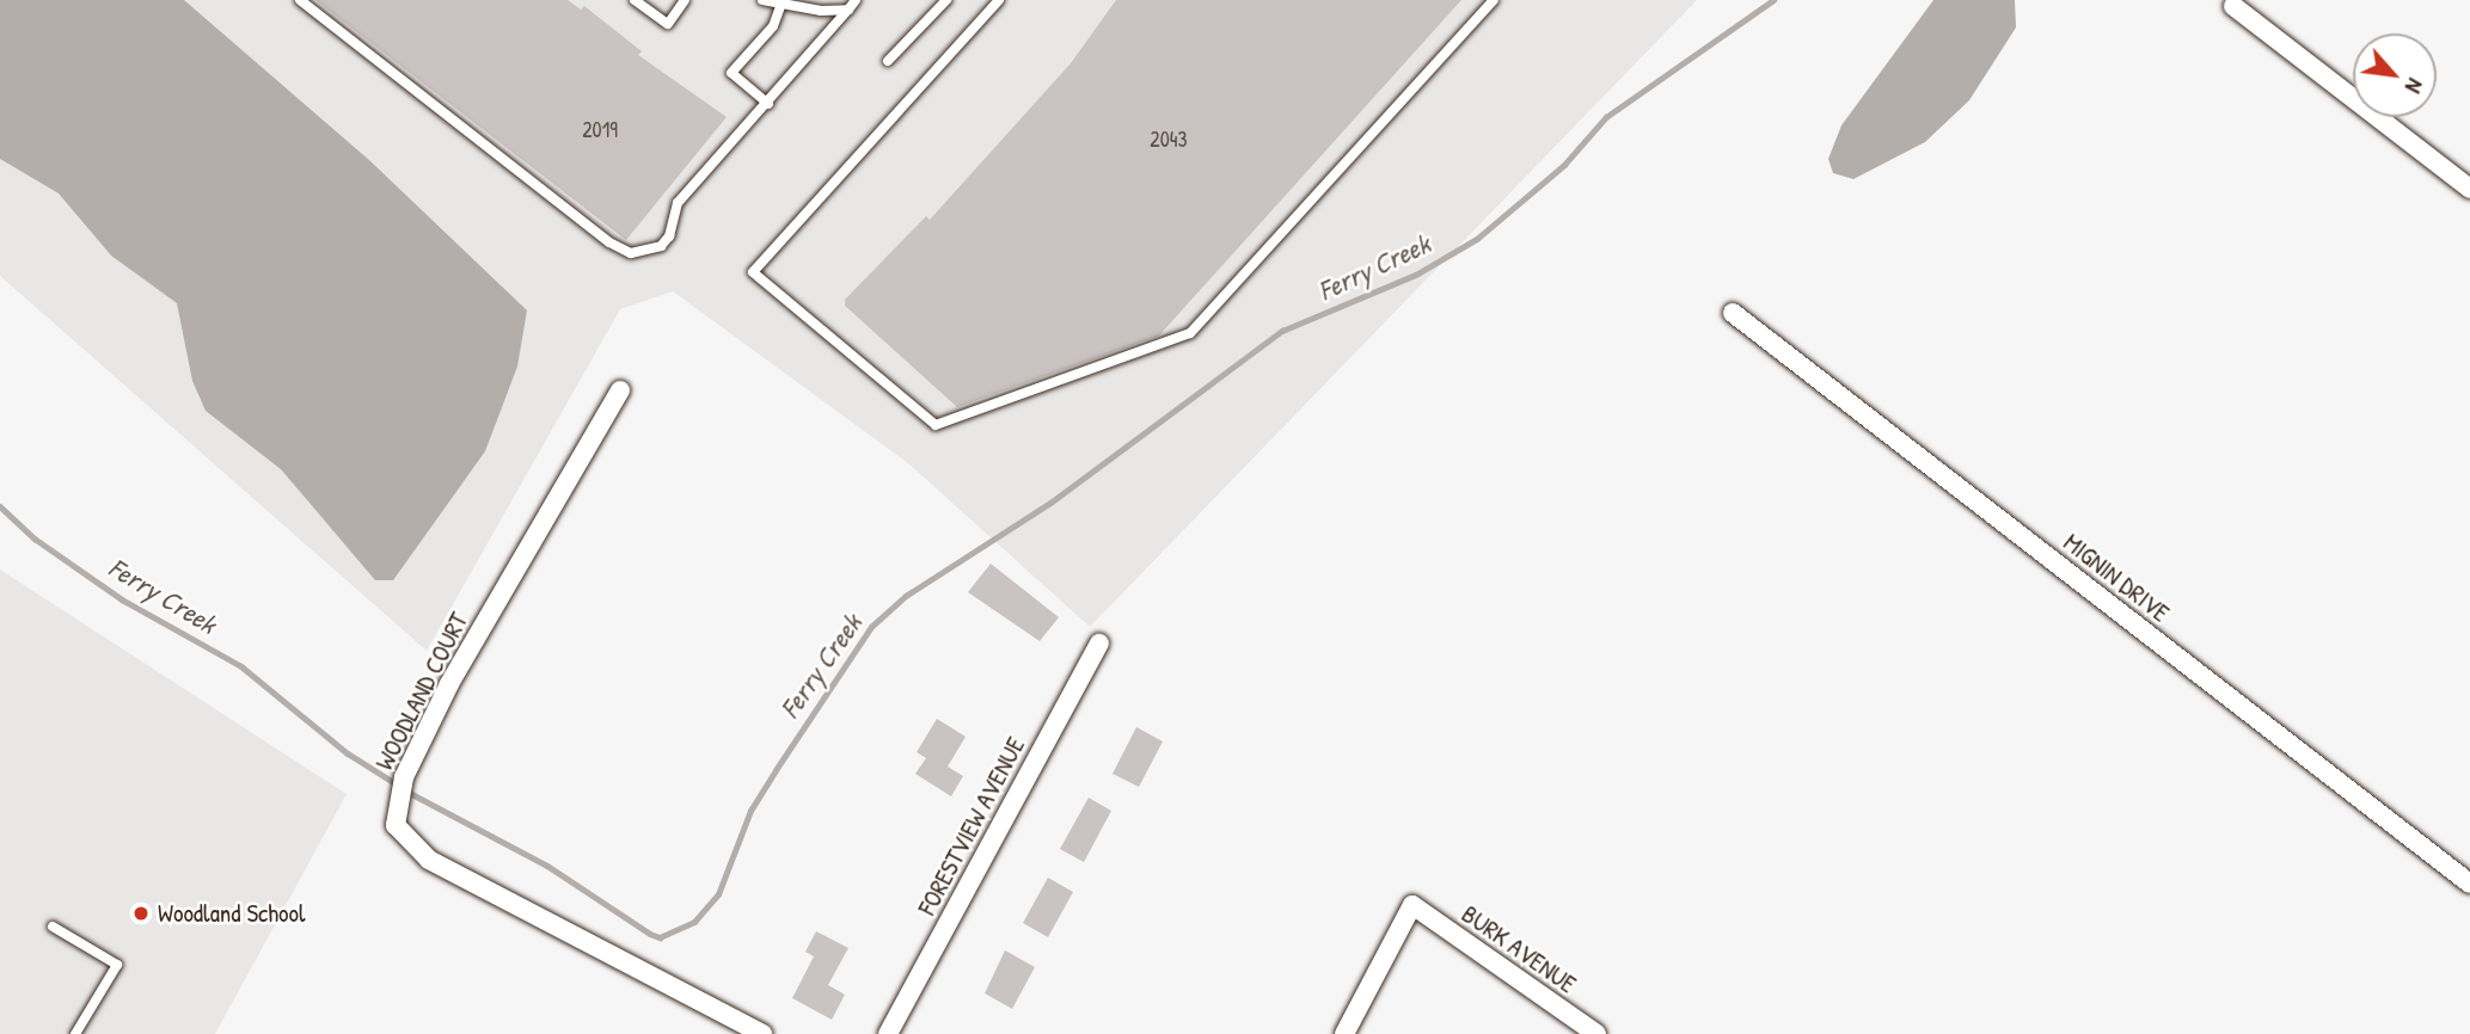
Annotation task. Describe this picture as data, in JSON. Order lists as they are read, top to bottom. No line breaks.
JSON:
{"streets":{"street":["MIGNIN DRIVE","WOODLAND COURT","FORESTVIEW AVENUE","BURK AVENUE"]},"water":["Ferry Creek"],"places":["Woodland School"],"house_numbers":["2019","2043"],"north":"bottom right"}
